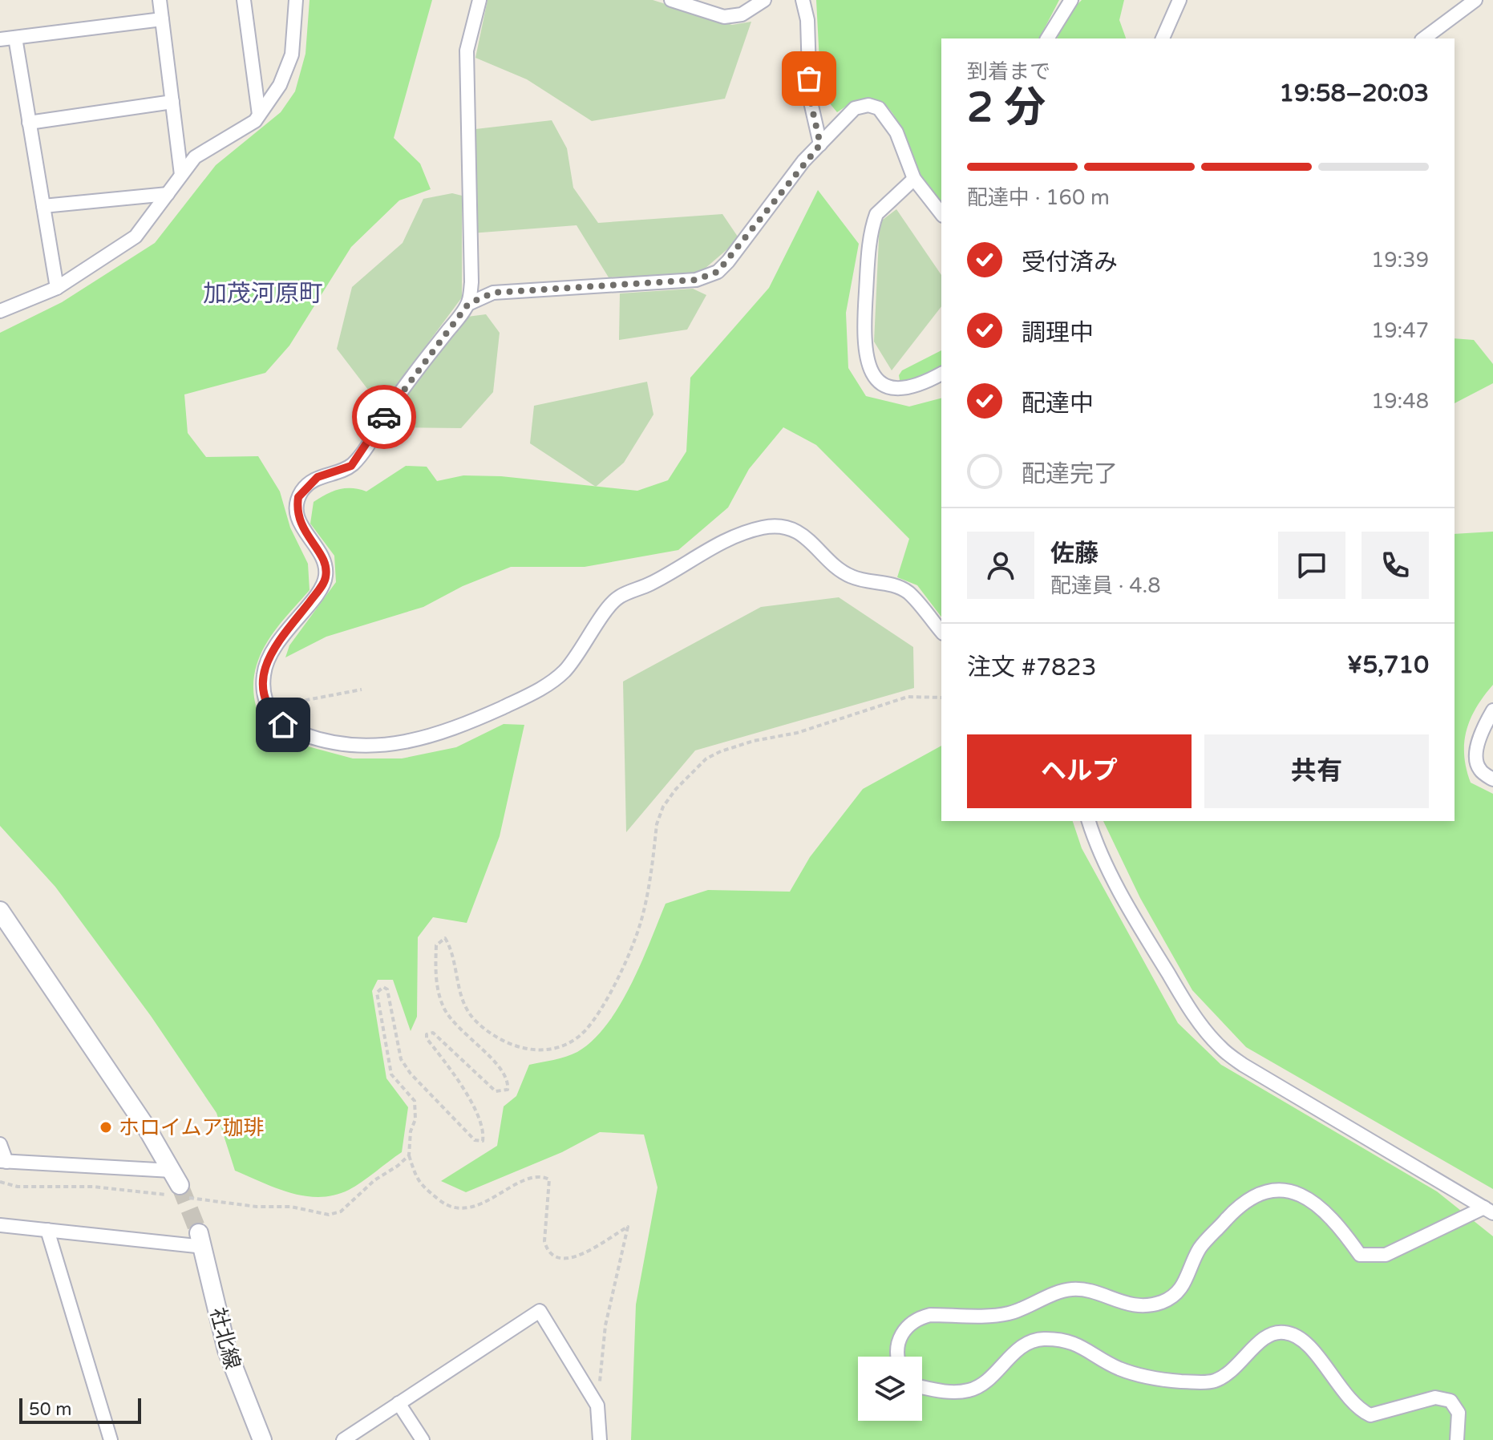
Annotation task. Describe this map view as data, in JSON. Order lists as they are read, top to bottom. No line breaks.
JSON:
{"streets":{"street":["社北線"]},"districts":["加茂河原町"],"places":["ホロイムア珈琲"],"scale_bar":"50 m","page":{"heading":["2 分","到着まで","19:58–20:03"],"panel":["佐藤","配達員 · 4.8","注文 #7823","¥5,710"],"bar":"配達中 · 160 m","list":[["受付済み","19:39"],["調理中","19:47"],["配達中","19:48"],"配達完了"],"buttons":["ヘルプ","共有"],"scale":"50 m"}}
